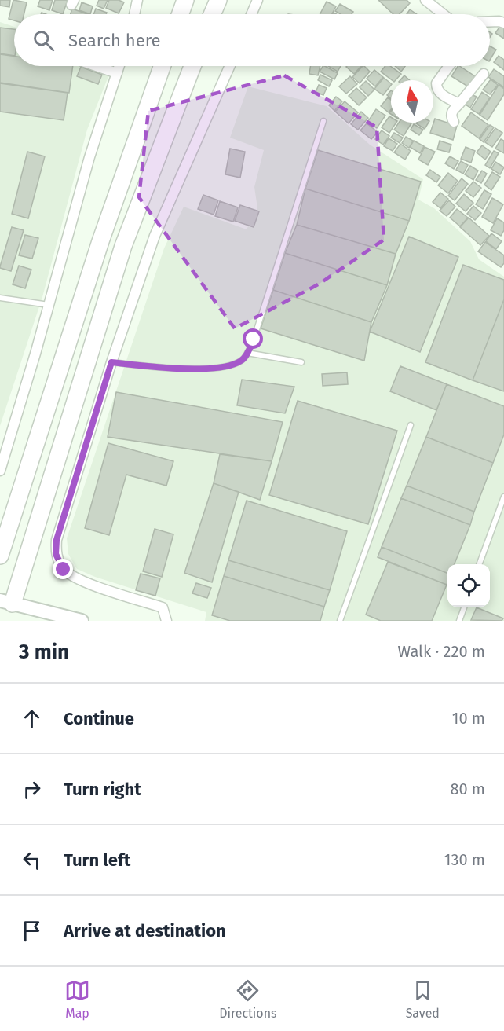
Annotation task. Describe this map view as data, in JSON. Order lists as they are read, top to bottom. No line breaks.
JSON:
{"north":"top","page":{"search":"Search here","heading":["3 min","Walk · 220 m"],"list":[["Continue","10 m"],["Turn right","80 m"],["Turn left","130 m"],"Arrive at destination"],"nav":["Map","Directions","Saved"]}}
